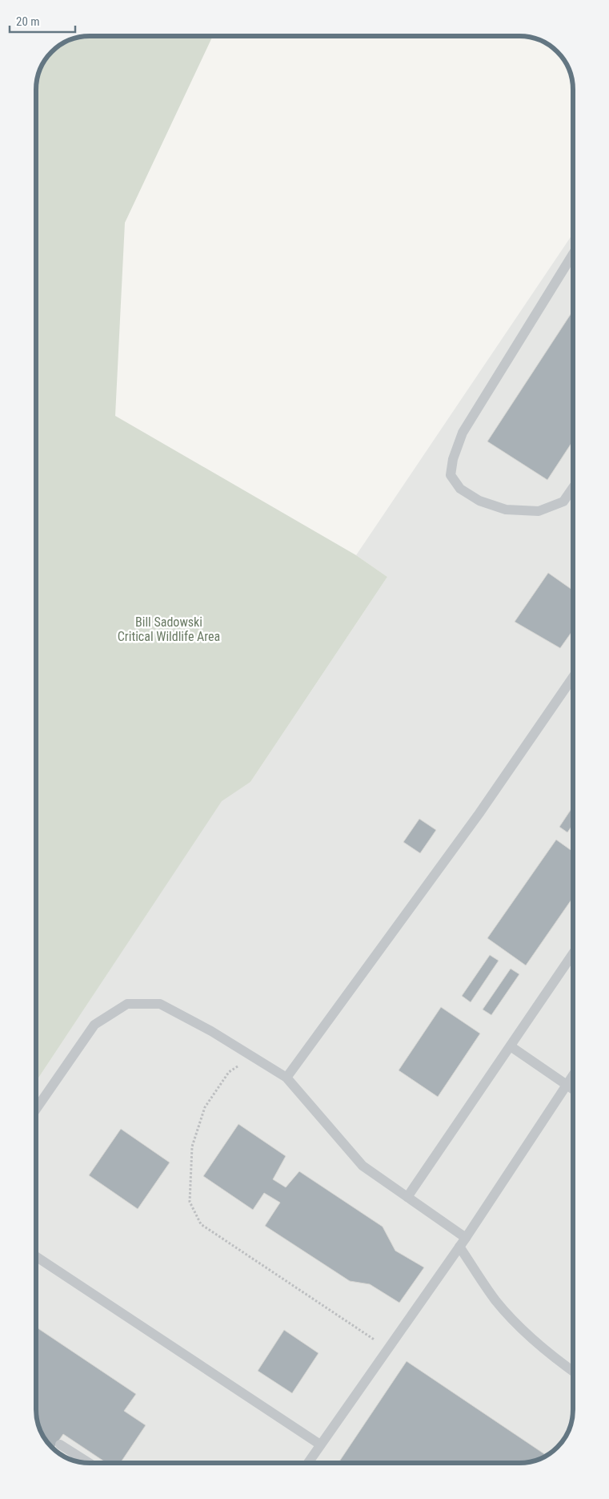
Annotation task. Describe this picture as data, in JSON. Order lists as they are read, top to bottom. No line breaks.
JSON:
{"parks":["Bill Sadowski Critical Wildlife Area"],"scale_bar":"20 m"}
